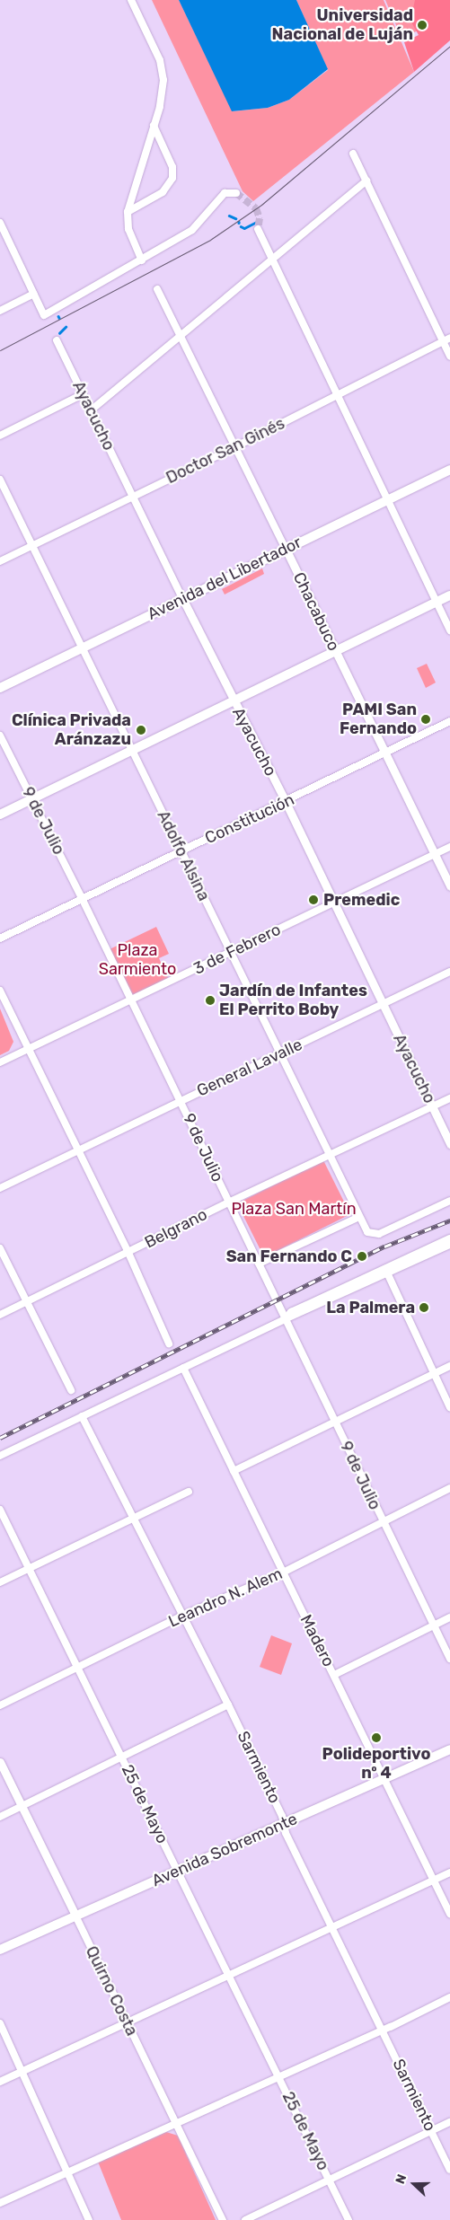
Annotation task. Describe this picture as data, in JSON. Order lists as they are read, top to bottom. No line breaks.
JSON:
{"streets":{"main road":["Avenida del Libertador","Avenida Sobremonte"],"street":["Ayacucho","Doctor San Ginés","Chacabuco","Constitución","9 de Julio","Adolfo Alsina","3 de Febrero","General Lavalle","Belgrano","Leandro N. Alem","Madero","Sarmiento","25 de Mayo","Quirno Costa"]},"crossings":[["Ayacucho","Doctor San Ginés"],["Ayacucho","Avenida del Libertador"],["Ayacucho","Constitución"],["Ayacucho","3 de Febrero"],["Ayacucho","General Lavalle"],["Ayacucho","Belgrano"],["Doctor San Ginés","Chacabuco"],["Doctor San Ginés","Adolfo Alsina"],["Avenida del Libertador","Chacabuco"],["Avenida del Libertador","Adolfo Alsina"],["Chacabuco","Constitución"],["Chacabuco","3 de Febrero"],["Constitución","9 de Julio"],["Constitución","Adolfo Alsina"],["9 de Julio","3 de Febrero"],["9 de Julio","General Lavalle"],["9 de Julio","Belgrano"],["9 de Julio","Leandro N. Alem"],["Adolfo Alsina","3 de Febrero"],["Adolfo Alsina","General Lavalle"],["Adolfo Alsina","Belgrano"],["Leandro N. Alem","Madero"],["Leandro N. Alem","Sarmiento"],["Leandro N. Alem","25 de Mayo"],["Madero","Avenida Sobremonte"],["Sarmiento","Avenida Sobremonte"],["25 de Mayo","Avenida Sobremonte"],["Avenida Sobremonte","Quirno Costa"]],"parks":["Plaza Sarmiento","Plaza San Martín"],"places":["Universidad Nacional de Luján","PAMI San Fernando","Clínica Privada Aránzazu","Premedic","Jardín de Infantes El Perrito Boby","San Fernando C","La Palmera","Polideportivo nº 4"],"north":"left"}
